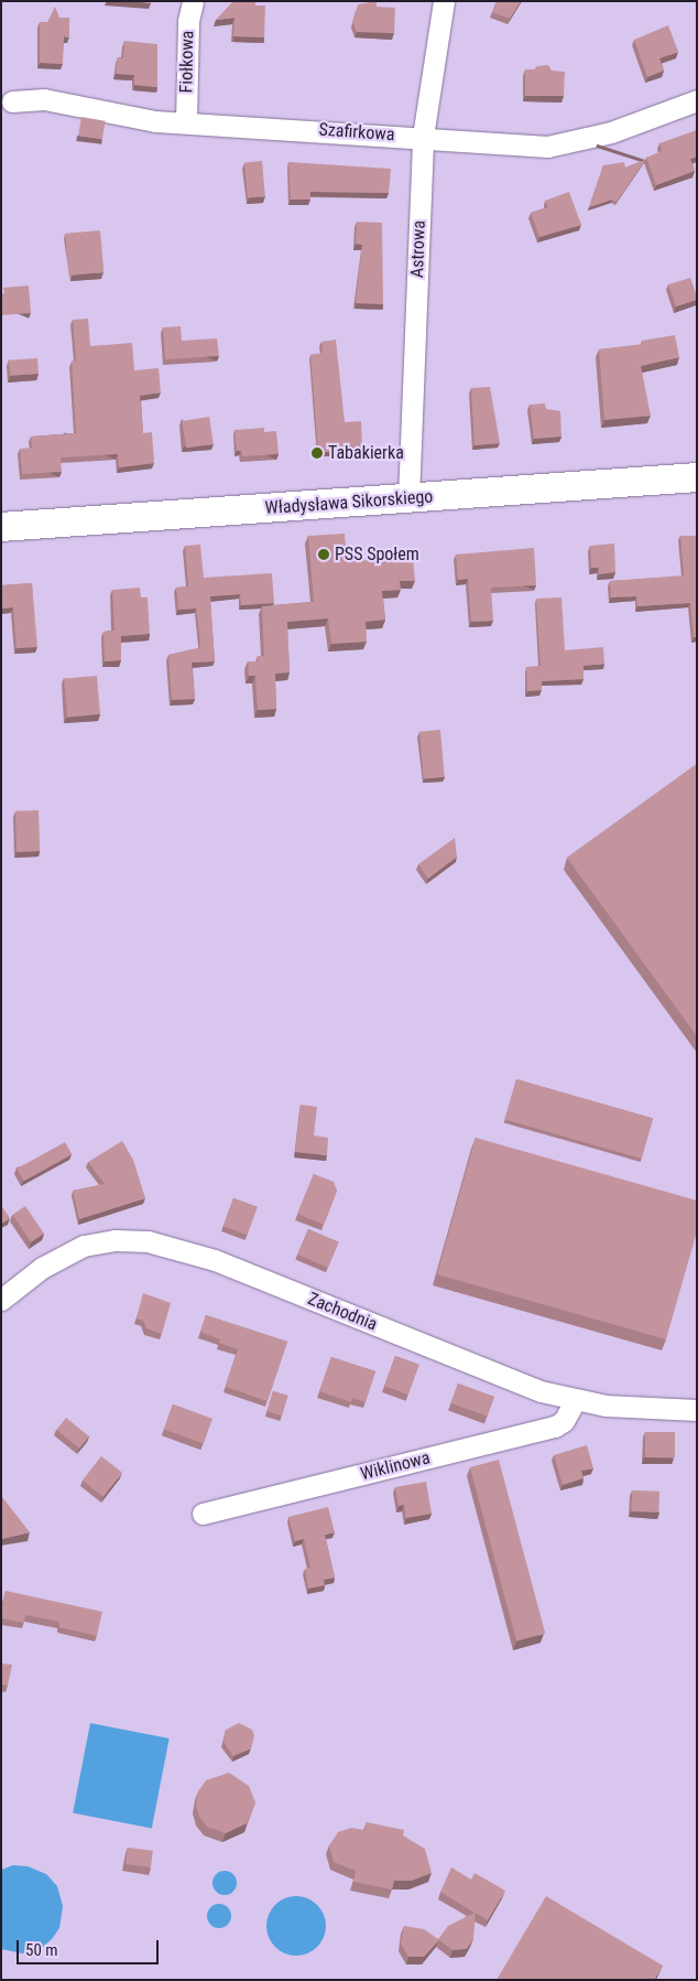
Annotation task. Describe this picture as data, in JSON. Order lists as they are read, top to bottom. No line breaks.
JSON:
{"streets":{"main road":["Władysława Sikorskiego"],"street":["Fiołkowa","Szafirkowa","Astrowa","Zachodnia","Wiklinowa"]},"crossings":[["Fiołkowa","Szafirkowa"],["Szafirkowa","Astrowa"],["Astrowa","Władysława Sikorskiego"],["Zachodnia","Wiklinowa"]],"places":["Tabakierka","PSS Społem"],"scale_bar":"50 m"}
